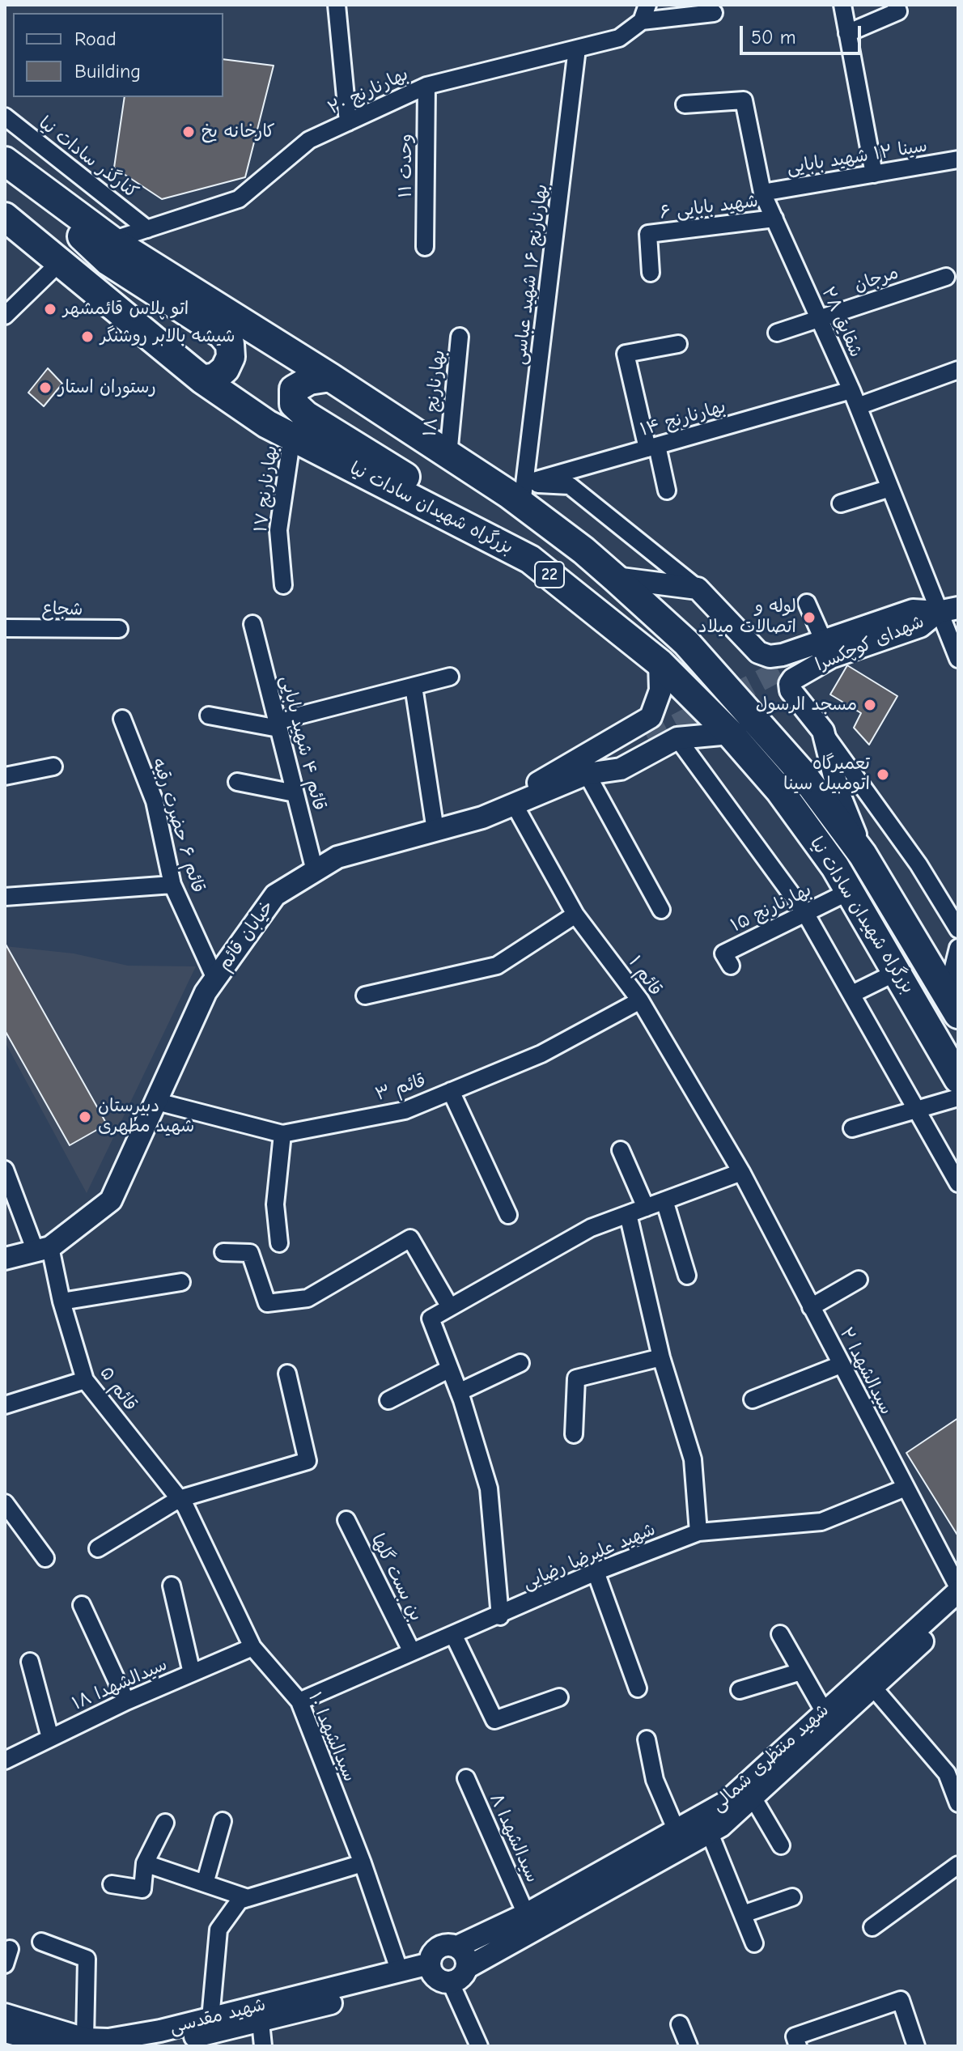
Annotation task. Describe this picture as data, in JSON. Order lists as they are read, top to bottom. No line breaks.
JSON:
{"streets":{"highway":["بزرگراه شهیدان سادات نیا","22"],"main road":["شهدای کوچکسرا","خیابان قائم","شهید منتظری شمالی","شهید مقدسی"],"street":["بهارنارنج ۲۰","سینا ۱۲ شهید بابایی","کنارگذر سادات نیا","وحدت ۱۱","شهید بابایی ۶","بهارنارنج ۱۶ شهید عباسی","مرجان","شقایق ۲۸","بهارنارنج ۱۸","بهارنارنج ۱۴","بهارنارنج ۱۷","شجاع","قائم ۴ شهید بابایی","قائم ۶ حضرت رقیه","بهارنارنج ۱۵","قائم ۱","قائم ۳","سیدالشهدا ۲","قائم ۵","شهید علیرضا رضایی","بن بست گلها","سیدالشهدا ۱۸","سیدالشهدا ۱۰","سیدالشهدا ۸"]},"crossings":[["بهارنارنج ۲۰","کنارگذر سادات نیا"],["بهارنارنج ۲۰","وحدت ۱۱"],["بهارنارنج ۲۰","بهارنارنج ۱۶ شهید عباسی"],["بهارنارنج ۲۰","بزرگراه شهیدان سادات نیا"],["سینا ۱۲ شهید بابایی","شقایق ۲۸"],["شهید بابایی ۶","شقایق ۲۸"],["بهارنارنج ۱۶ شهید عباسی","بهارنارنج ۱۴"],["بهارنارنج ۱۶ شهید عباسی","بزرگراه شهیدان سادات نیا"],["مرجان","شقایق ۲۸"],["شقایق ۲۸","بهارنارنج ۱۴"],["شقایق ۲۸","شهدای کوچکسرا"],["بهارنارنج ۱۸","بزرگراه شهیدان سادات نیا"],["بهارنارنج ۱۴","بزرگراه شهیدان سادات نیا"],["بهارنارنج ۱۷","بزرگراه شهیدان سادات نیا"],["بزرگراه شهیدان سادات نیا","شهدای کوچکسرا"],["بزرگراه شهیدان سادات نیا","بهارنارنج ۱۵"],["بزرگراه شهیدان سادات نیا","خیابان قائم"],["قائم ۴ شهید بابایی","خیابان قائم"],["قائم ۶ حضرت رقیه","خیابان قائم"],["خیابان قائم","قائم ۱"],["خیابان قائم","قائم ۳"],["خیابان قائم","قائم ۵"],["قائم ۱","قائم ۳"],["قائم ۱","سیدالشهدا ۲"],["سیدالشهدا ۲","شهید علیرضا رضایی"],["سیدالشهدا ۲","شهید منتظری شمالی"],["قائم ۵","سیدالشهدا ۱۰"],["شهید علیرضا رضایی","بن بست گلها"],["شهید علیرضا رضایی","سیدالشهدا ۱۰"],["سیدالشهدا ۱۸","سیدالشهدا ۱۰"],["سیدالشهدا ۱۰","شهید مقدسی"],["شهید منتظری شمالی","سیدالشهدا ۸"],["شهید منتظری شمالی","شهید مقدسی"]],"places":["کارخانه یخ","اتو پلاس قائمشهر","شیشه بالابر روشنگر","رستوران استار","لوله و اتصالات میلاد","مسجد الرسول","تعمیرگاه اتومبیل سینا","دبیرستان شهید مطهری"],"legend":["Road","Building"],"scale_bar":"50 m"}
